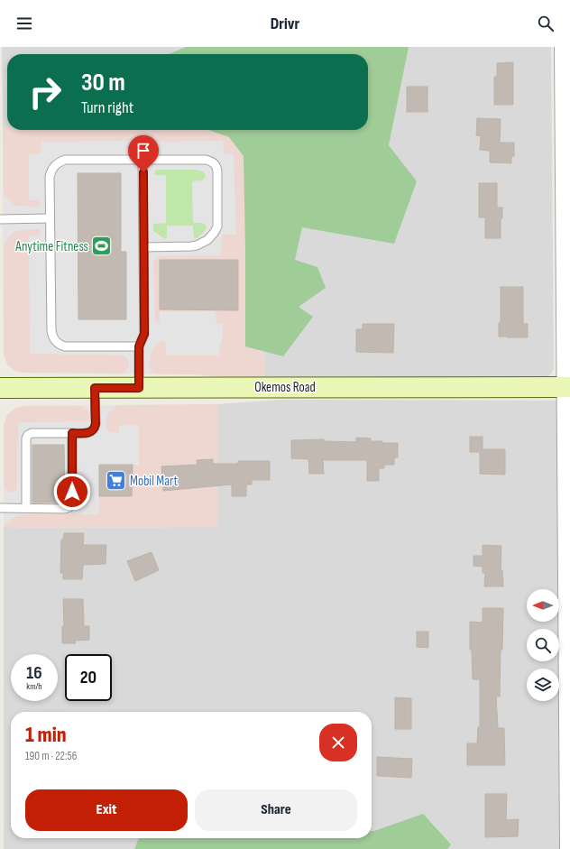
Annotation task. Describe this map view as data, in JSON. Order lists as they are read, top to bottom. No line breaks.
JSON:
{"streets":{"street":["Okemos Road"]},"places":{"sports":["Anytime Fitness"],"supermarket":["Mobil Mart"]},"north":"left","page":{"header":"Drivr","turn":["30 m","Turn right"],"speed":"16 km/h","limit":"20","heading":["1 min","190 m · 22:56"],"buttons":["Exit","Share"]}}
